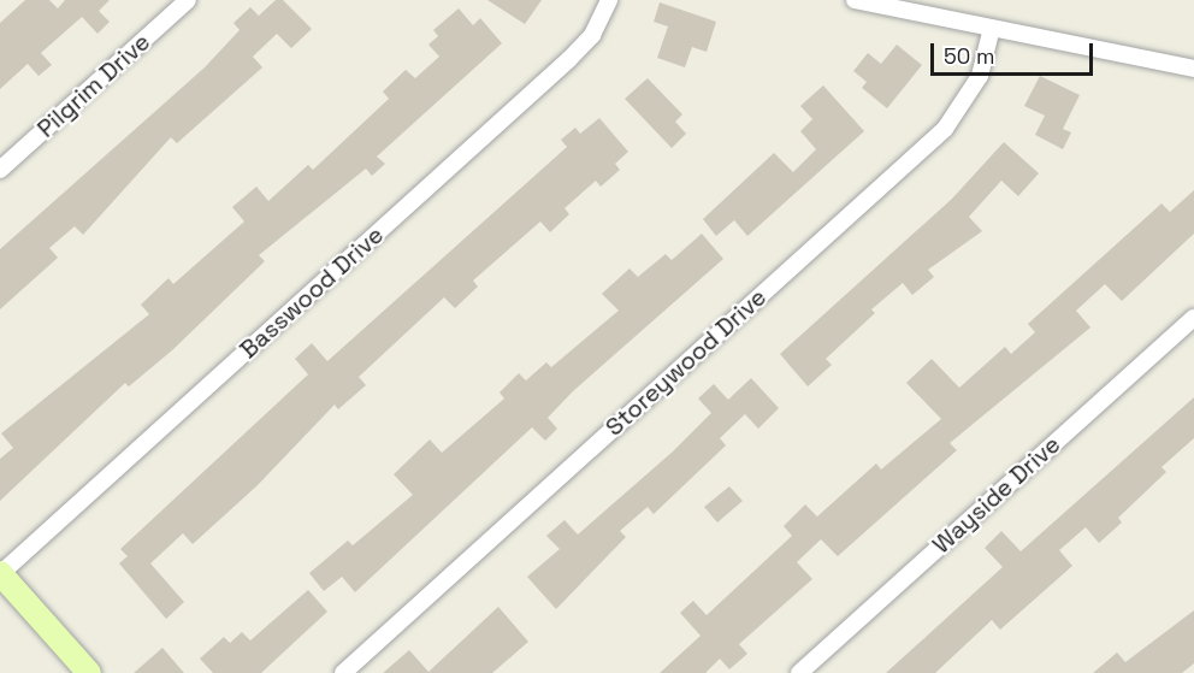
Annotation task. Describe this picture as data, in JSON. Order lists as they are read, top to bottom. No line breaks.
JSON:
{"streets":{"street":["Pilgrim Drive","Basswood Drive","Storeywood Drive","Wayside Drive"]},"scale_bar":"50 m"}
